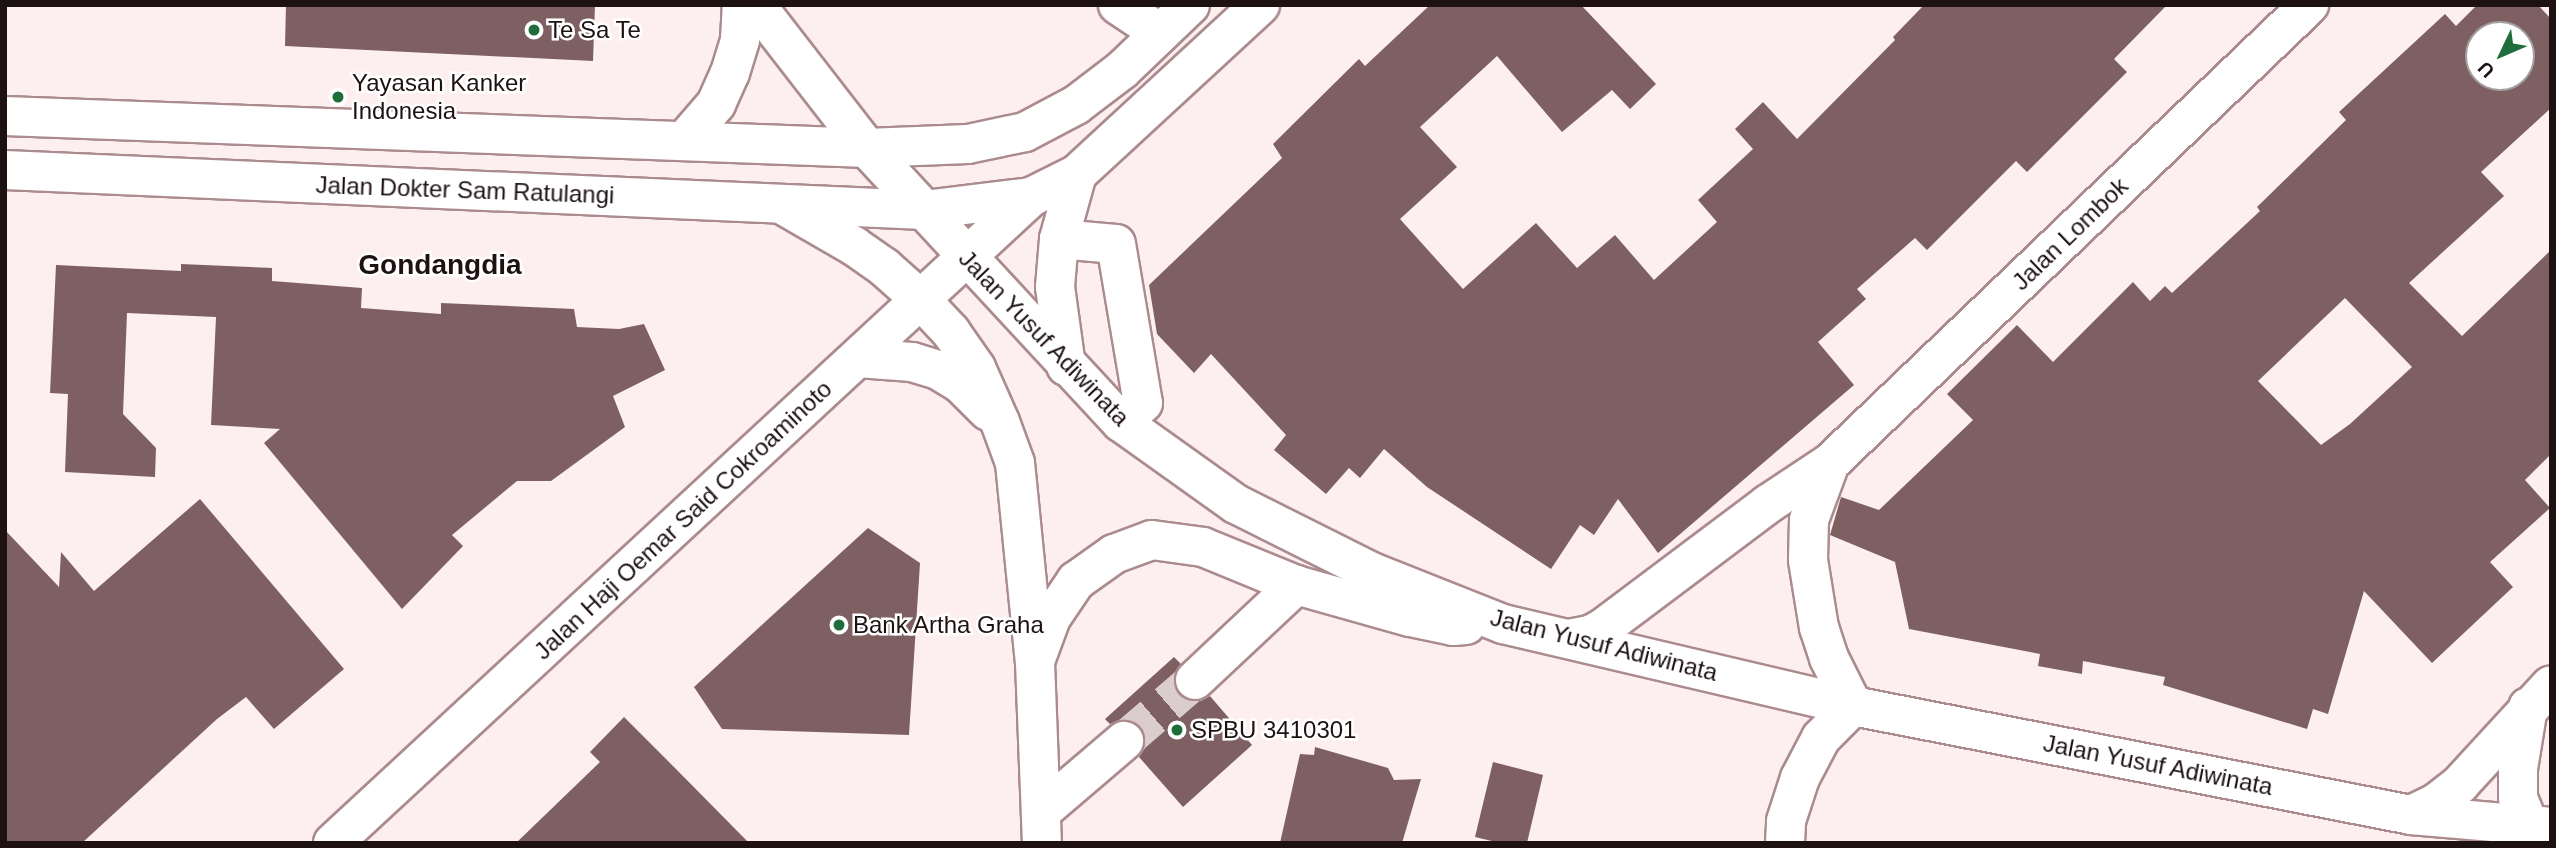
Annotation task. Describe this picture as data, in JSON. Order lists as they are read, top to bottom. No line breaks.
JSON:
{"streets":{"street":["Jalan Dokter Sam Ratulangi","Jalan Lombok","Jalan Yusuf Adiwinata","Jalan Haji Oemar Said Cokroaminoto"]},"crossings":[["Jalan Dokter Sam Ratulangi","Jalan Yusuf Adiwinata"],["Jalan Dokter Sam Ratulangi","Jalan Haji Oemar Said Cokroaminoto"],["Jalan Lombok","Jalan Yusuf Adiwinata"],["Jalan Yusuf Adiwinata","Jalan Haji Oemar Said Cokroaminoto"]],"districts":["Gondangdia"],"places":["Te Sa Te","Yayasan Kanker Indonesia","Bank Artha Graha","SPBU 3410301"],"north":"bottom left"}
